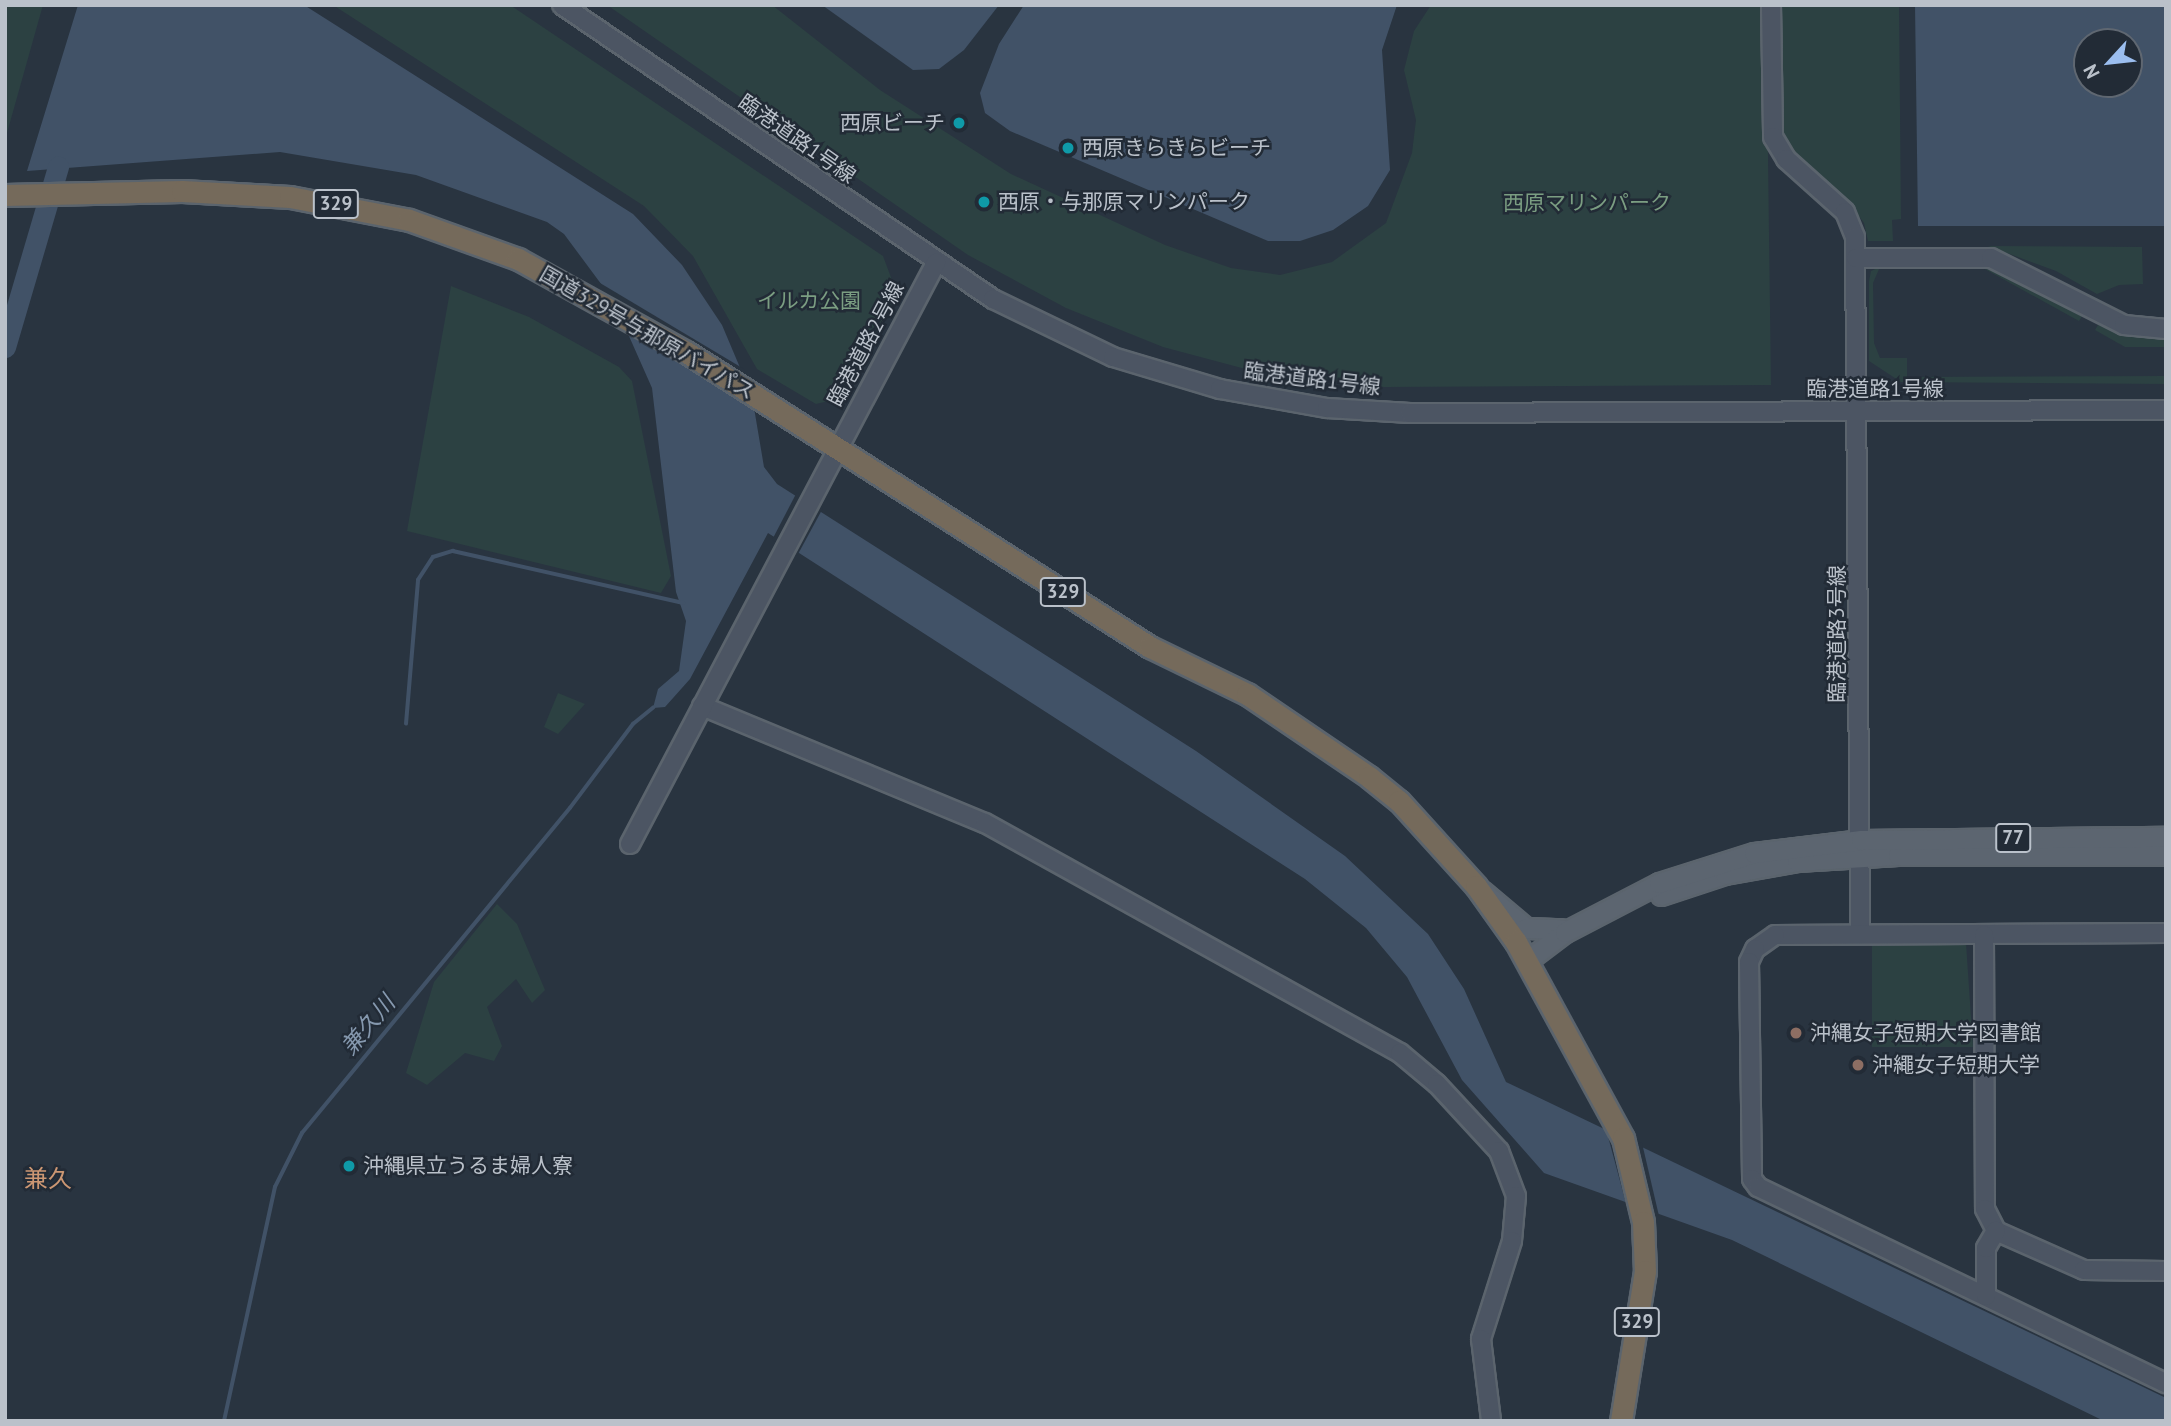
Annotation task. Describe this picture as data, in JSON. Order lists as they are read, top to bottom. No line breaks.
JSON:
{"streets":{"highway":["329","国道329号与那原バイパス"],"main road":["77"],"street":["臨港道路1号線","臨港道路2号線","臨港道路3号線"]},"crossings":[["臨港道路1号線","臨港道路2号線"],["臨港道路1号線","臨港道路3号線"],["国道329号与那原バイパス","臨港道路2号線"],["国道329号与那原バイパス","77"],["臨港道路3号線","77"]],"districts":["兼久"],"water":["兼久川"],"parks":["西原マリンパーク","イルカ公園"],"places":["西原ビーチ","西原きらきらビーチ","西原・与那原マリンパーク","沖縄女子短期大学図書館","沖繩女子短期大学","沖縄県立うるま婦人寮"],"north":"bottom left"}
